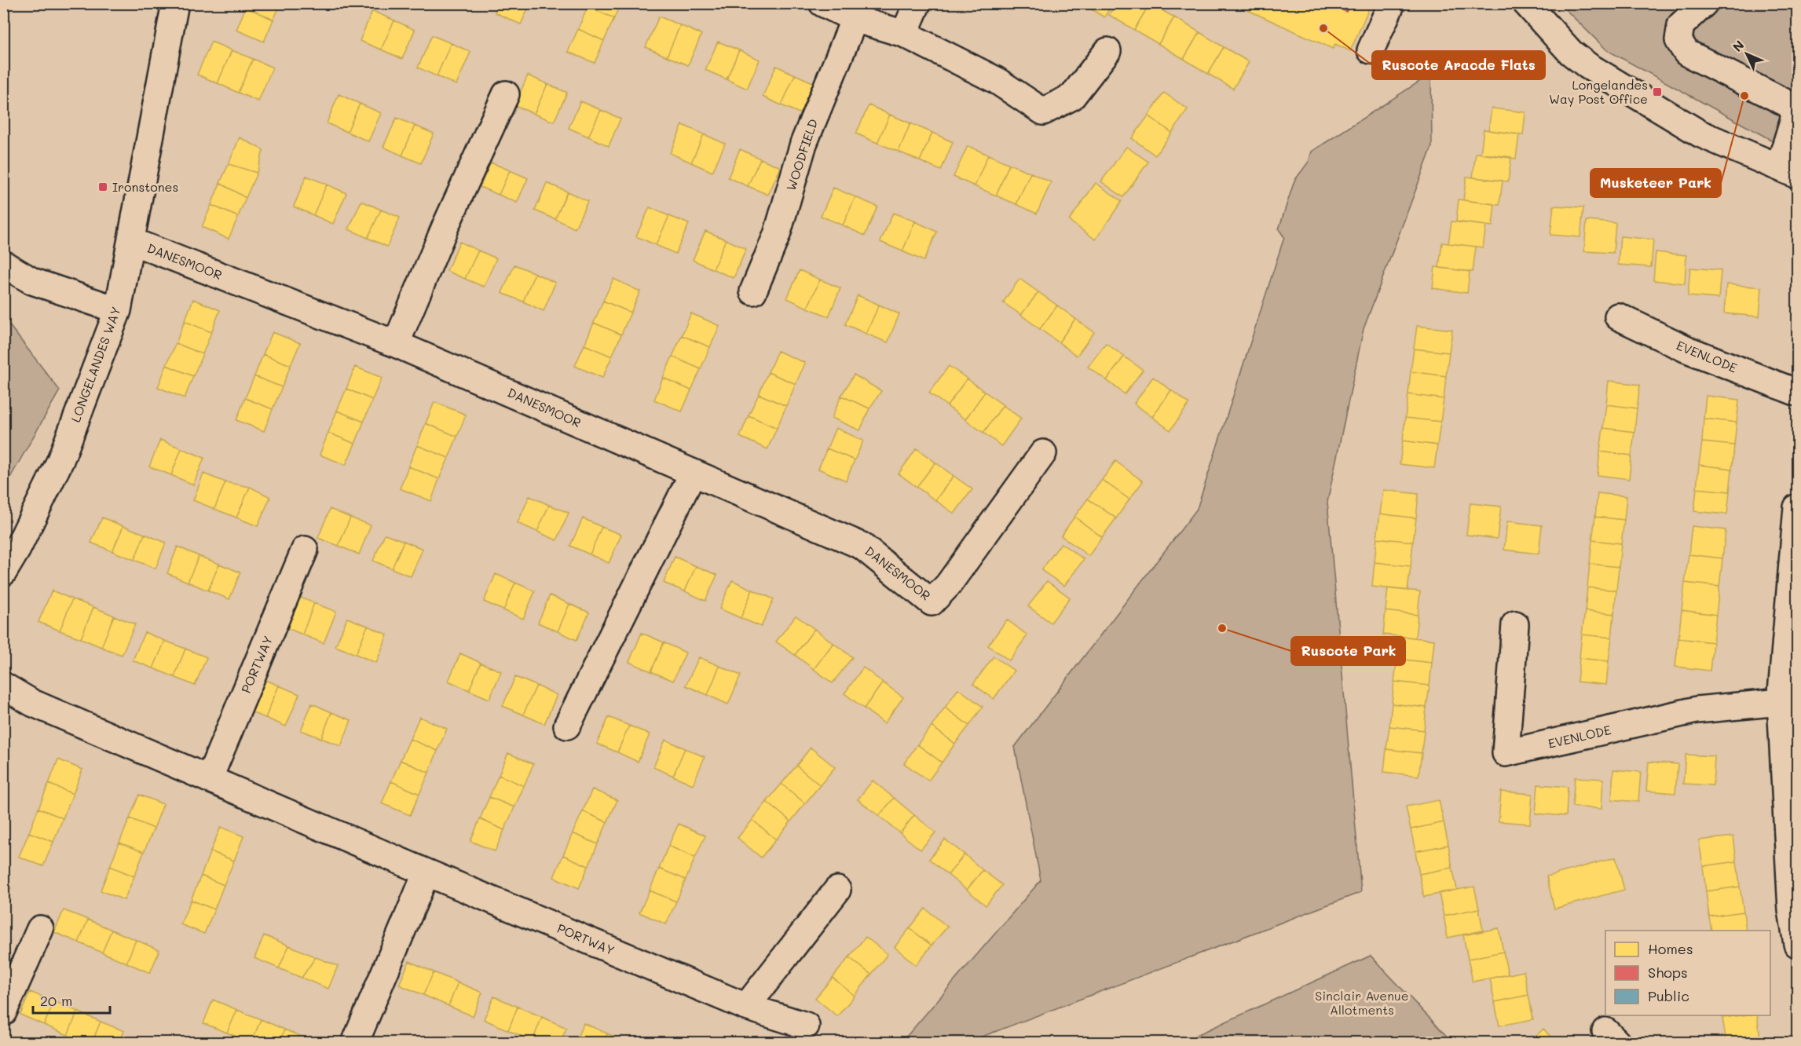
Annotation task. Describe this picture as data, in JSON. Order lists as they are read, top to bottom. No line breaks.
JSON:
{"streets":{"street":["WOODFIELD","DANESMOOR","EVENLODE","LONGELANDES WAY","PORTWAY"]},"crossings":[["DANESMOOR","LONGELANDES WAY"]],"parks":["Sinclair Avenue Allotments"],"places":{"other":["Ruscote Aracde Flats","Musketeer Park","Ruscote Park"],"transit":["Longelandes Way Post Office","Ironstones"]},"legend":["Homes","Shops","Public"],"scale_bar":"20 m","north":"top left"}
